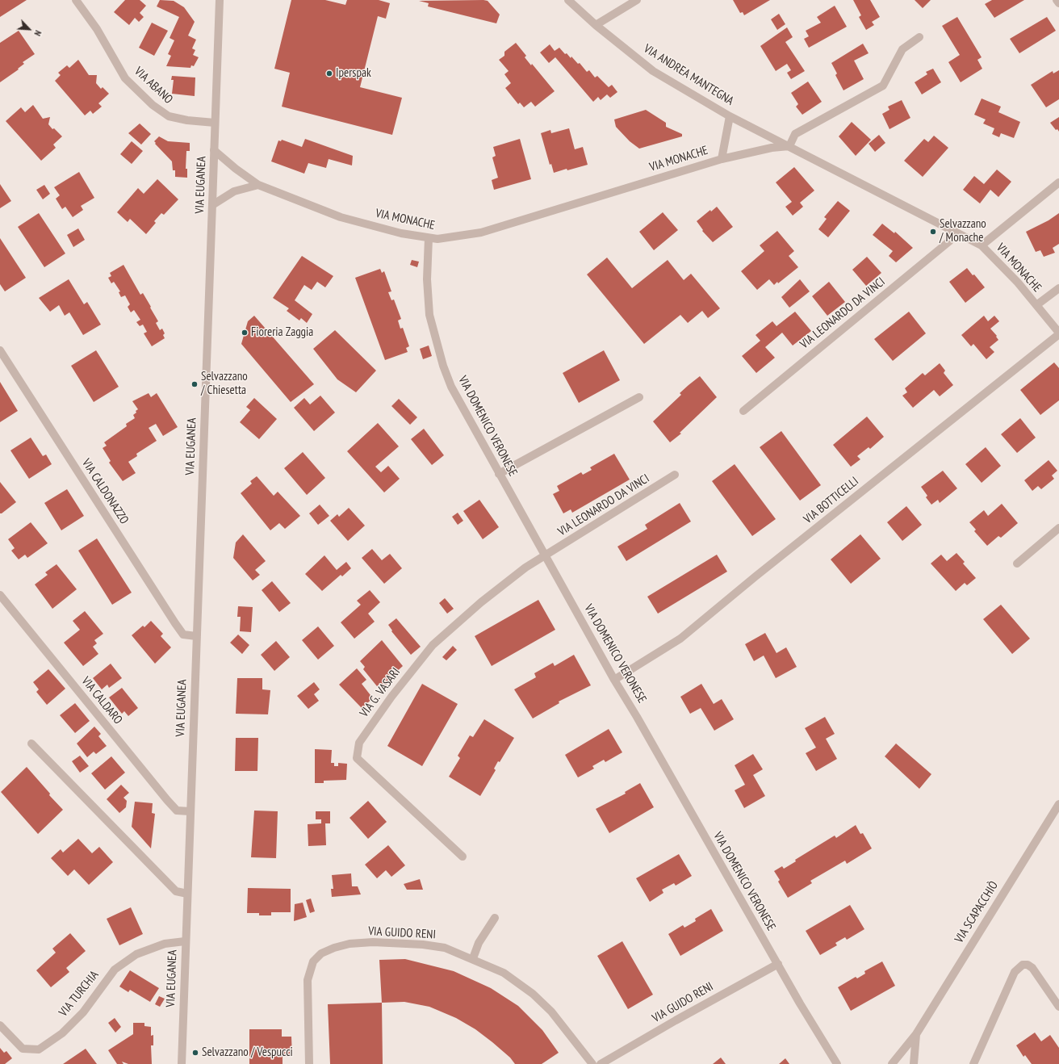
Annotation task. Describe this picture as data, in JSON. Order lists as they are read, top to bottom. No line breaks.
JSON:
{"streets":{"street":["VIA ANDREA MANTEGNA","VIA ABANO","VIA MONACHE","VIA EUGANEA","VIA LEONARDO DA VINCI","VIA DOMENICO VERONESE","VIA CALDONAZZO","VIA BOTTICELLI","VIA G. VASARI","VIA CALDARO","VIA SCAPACCHIÒ","VIA GUIDO RENI","VIA TURCHIA"]},"crossings":[["VIA ANDREA MANTEGNA","VIA MONACHE"],["VIA ABANO","VIA EUGANEA"],["VIA MONACHE","VIA EUGANEA"],["VIA MONACHE","VIA LEONARDO DA VINCI"],["VIA MONACHE","VIA DOMENICO VERONESE"],["VIA MONACHE","VIA BOTTICELLI"],["VIA EUGANEA","VIA CALDONAZZO"],["VIA EUGANEA","VIA CALDARO"],["VIA EUGANEA","VIA TURCHIA"],["VIA LEONARDO DA VINCI","VIA DOMENICO VERONESE"],["VIA LEONARDO DA VINCI","VIA G. VASARI"],["VIA DOMENICO VERONESE","VIA BOTTICELLI"],["VIA DOMENICO VERONESE","VIA G. VASARI"],["VIA DOMENICO VERONESE","VIA GUIDO RENI"]],"places":["Iperspak","Selvazzano / Monache","Fioreria Zaggia","Selvazzano / Chiesetta","Selvazzano / Vespucci"],"north":"bottom right"}
